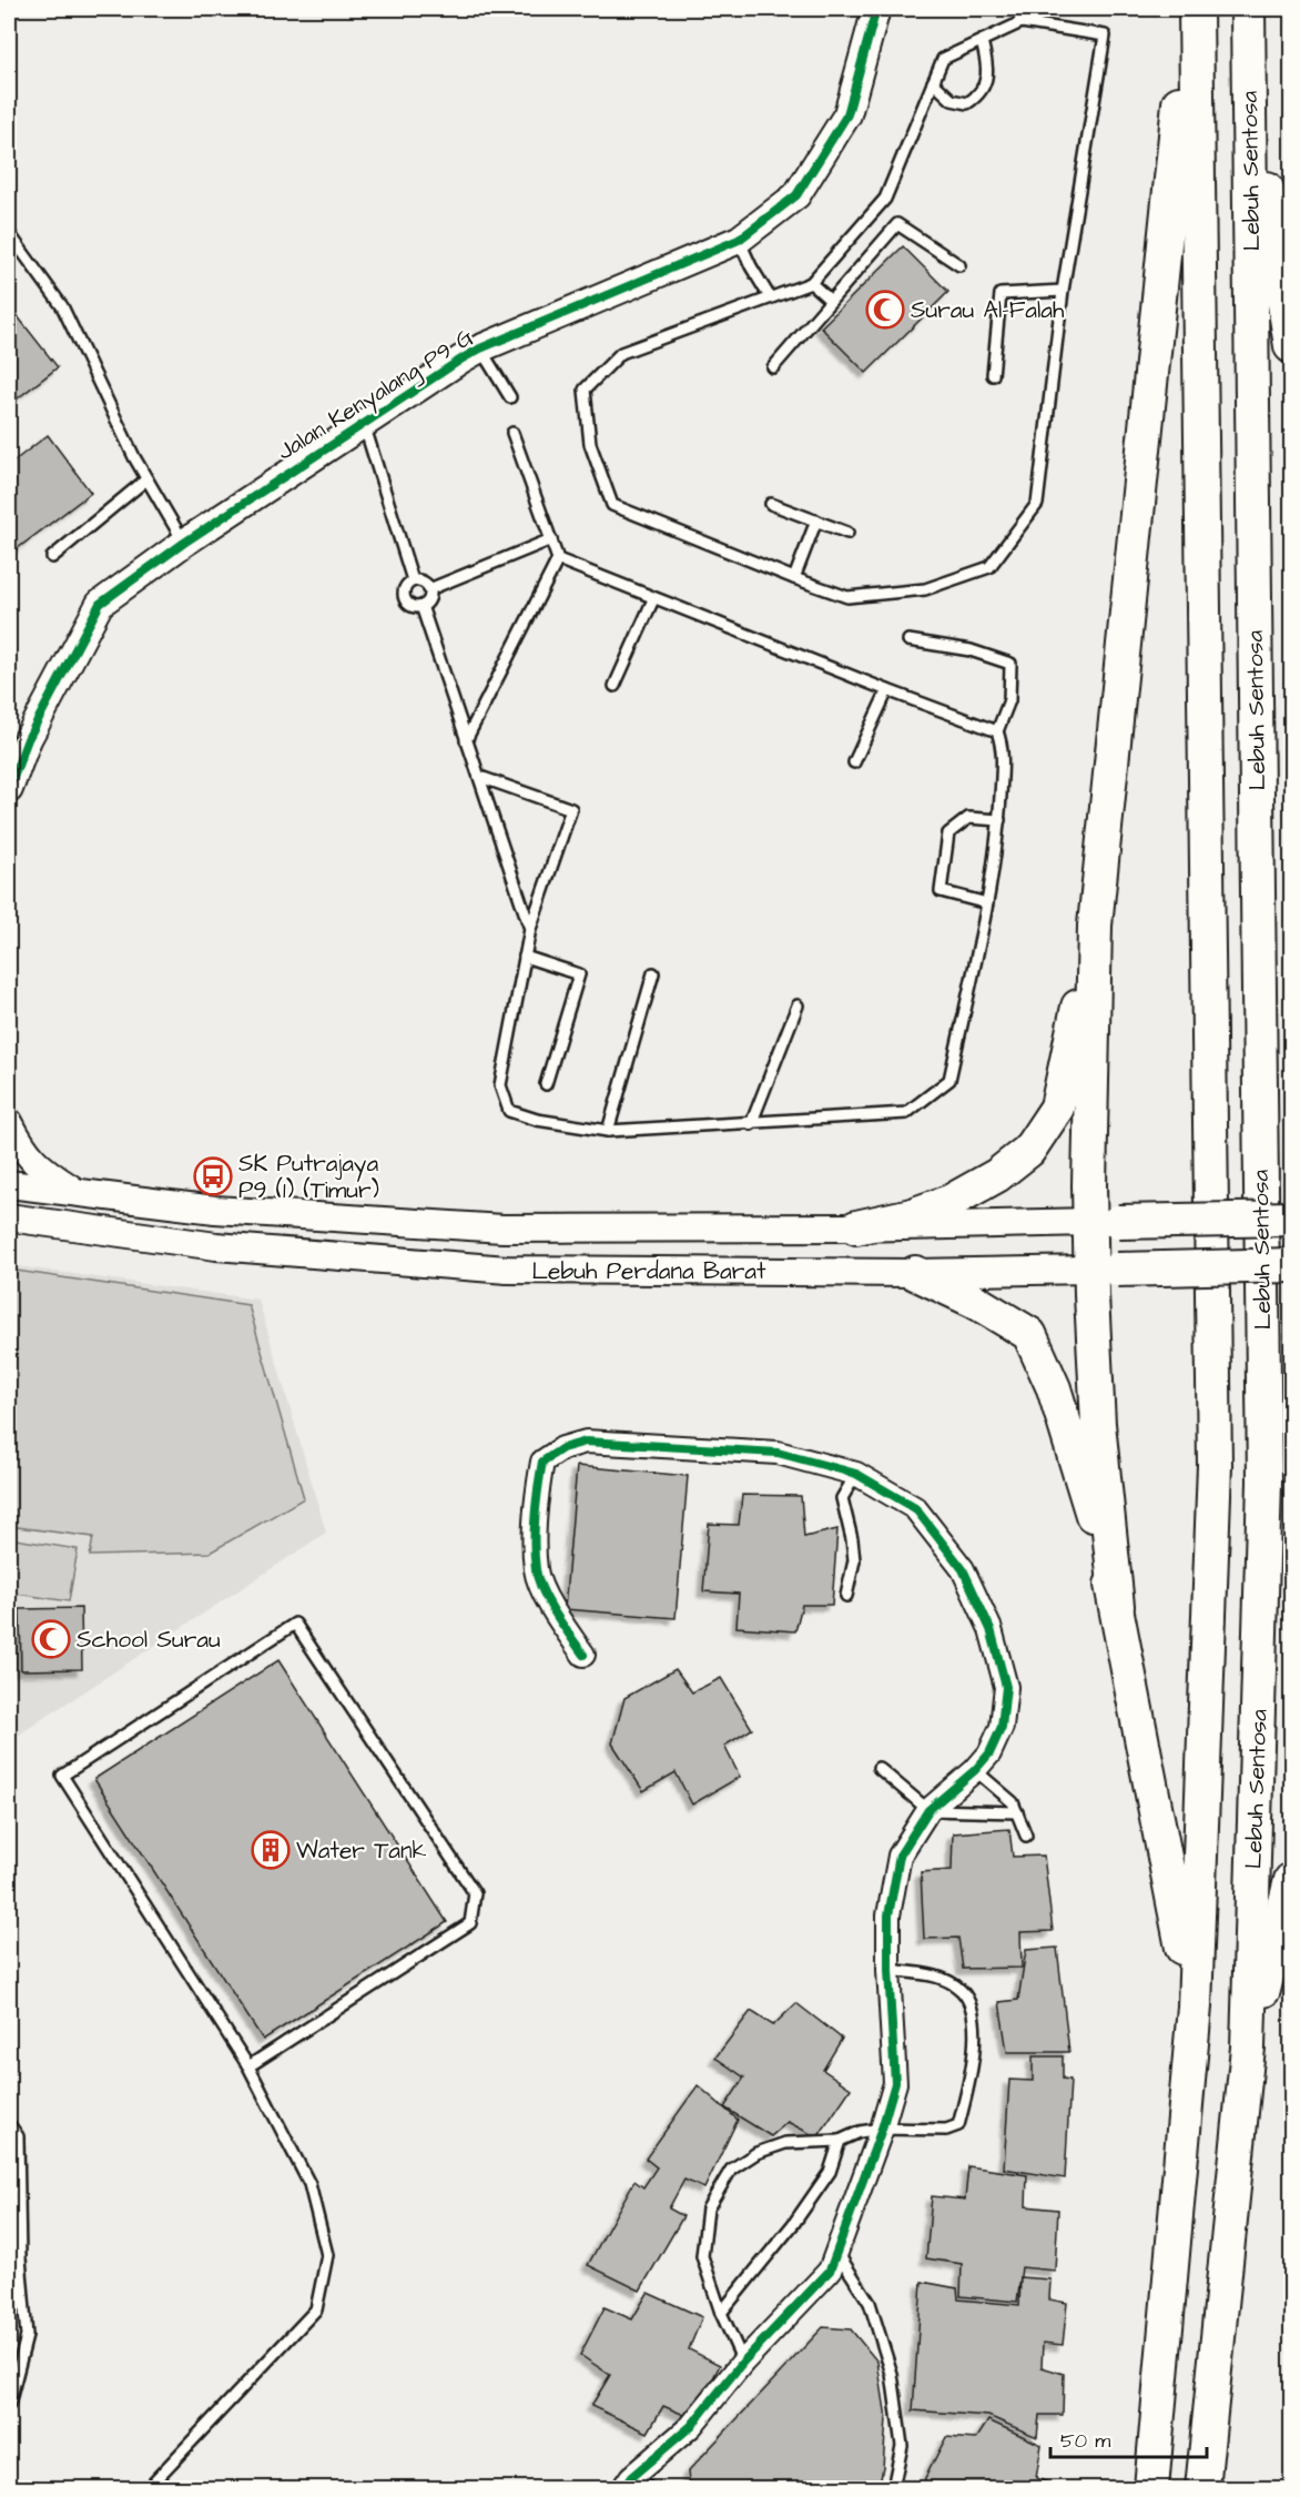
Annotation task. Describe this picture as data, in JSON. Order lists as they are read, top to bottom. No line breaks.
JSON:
{"streets":{"main road":["Lebuh Sentosa","Lebuh Perdana Barat"],"street":["Jalan Kenyalang P9 G"]},"places":{"mosque":["Surau Al-Falah","School Surau"],"bus stop":["SK Putrajaya P9 (1) (Timur)"],"building":["Water Tank"]},"scale_bar":"50 m"}
